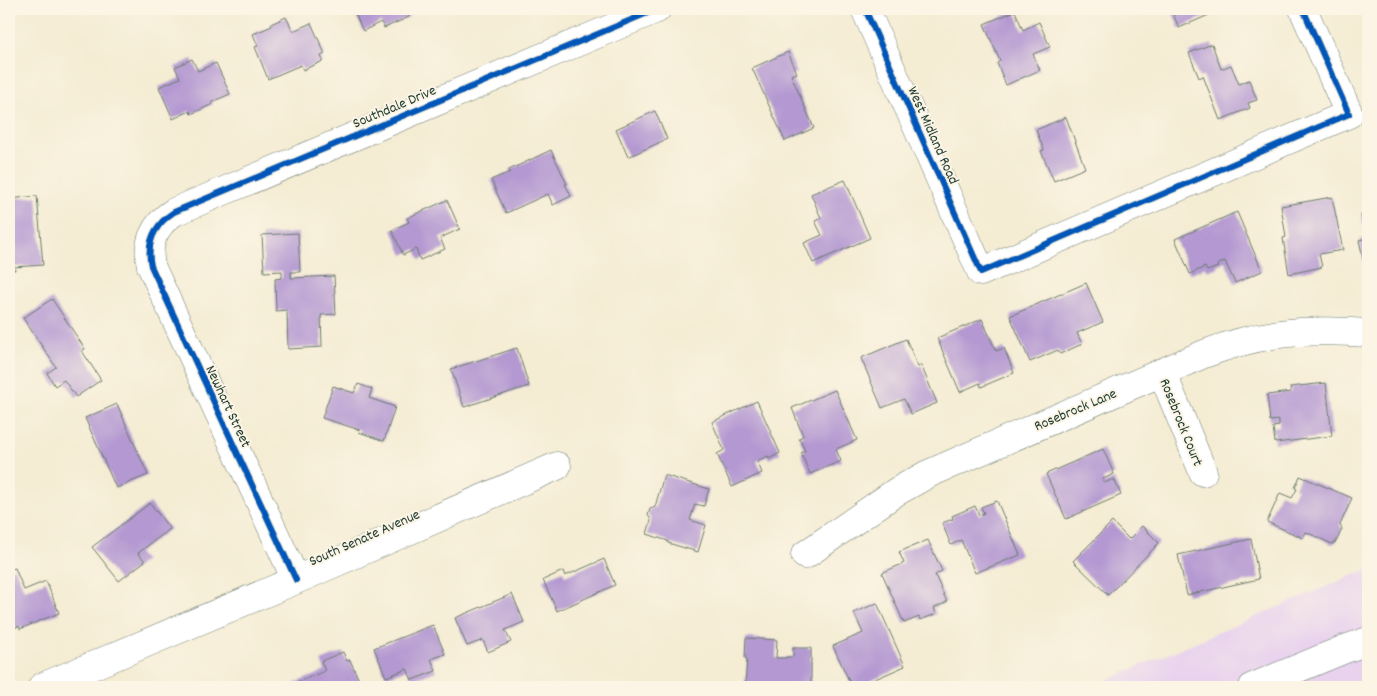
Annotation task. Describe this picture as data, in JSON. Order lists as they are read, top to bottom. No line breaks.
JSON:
{"streets":{"street":["Southdale Drive","West Midland Road","Newhart Street","Rosebrock Lane","Rosebrock Court","South Senate Avenue"]},"crossings":[["Southdale Drive","Newhart Street"],["Newhart Street","South Senate Avenue"],["Rosebrock Lane","Rosebrock Court"]]}
